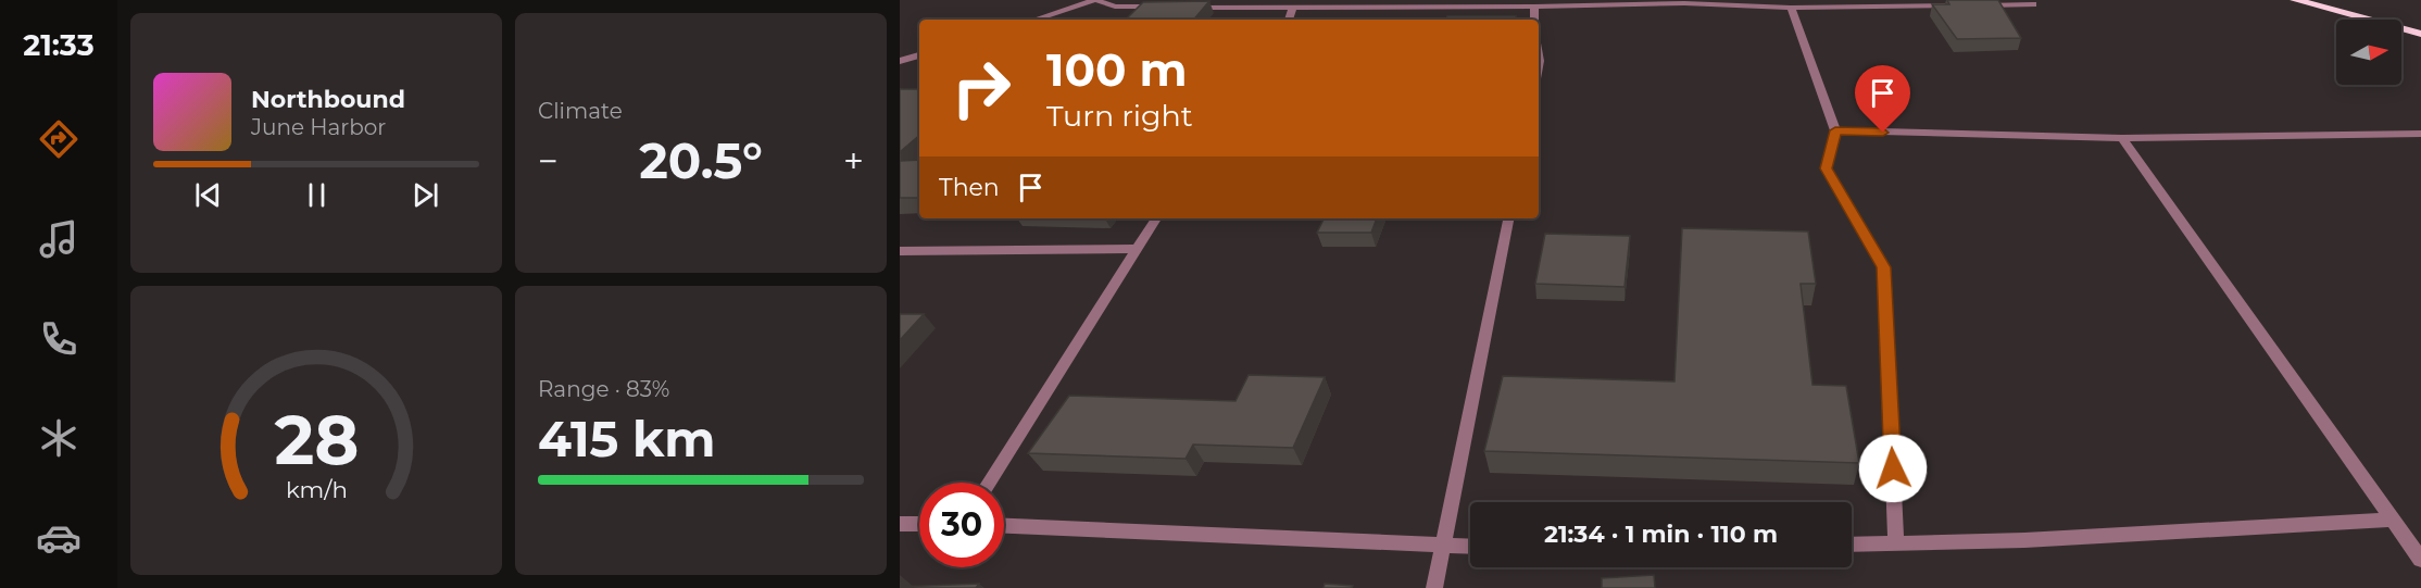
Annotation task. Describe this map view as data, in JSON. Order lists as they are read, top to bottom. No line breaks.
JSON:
{"north":"right","page":{"tabs":"21:33","tile":["Climate",["Range · 83%","415 km"]],"turn":["100 m","Turn right"],"song":["Northbound","June Harbor"],"heat":["−","20.5°","+"],"then":"Then","limit":"30","trip":"21:34 · 1 min · 110 m","gauge":["28","km/h"]}}
